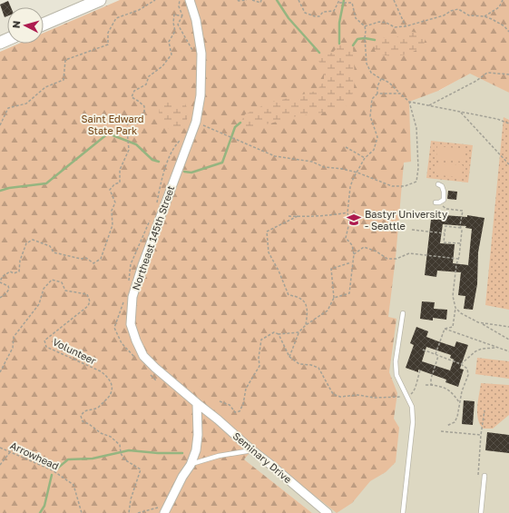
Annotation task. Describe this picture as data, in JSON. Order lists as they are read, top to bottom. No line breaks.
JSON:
{"streets":{"street":["Northeast 145th Street","Seminary Drive"],"path":["Volunteer","Arrowhead"]},"crossings":[["Northeast 145th Street","Seminary Drive"]],"parks":["Saint Edward State Park"],"places":{"school or university":["Bastyr University - Seattle"]},"north":"left"}
